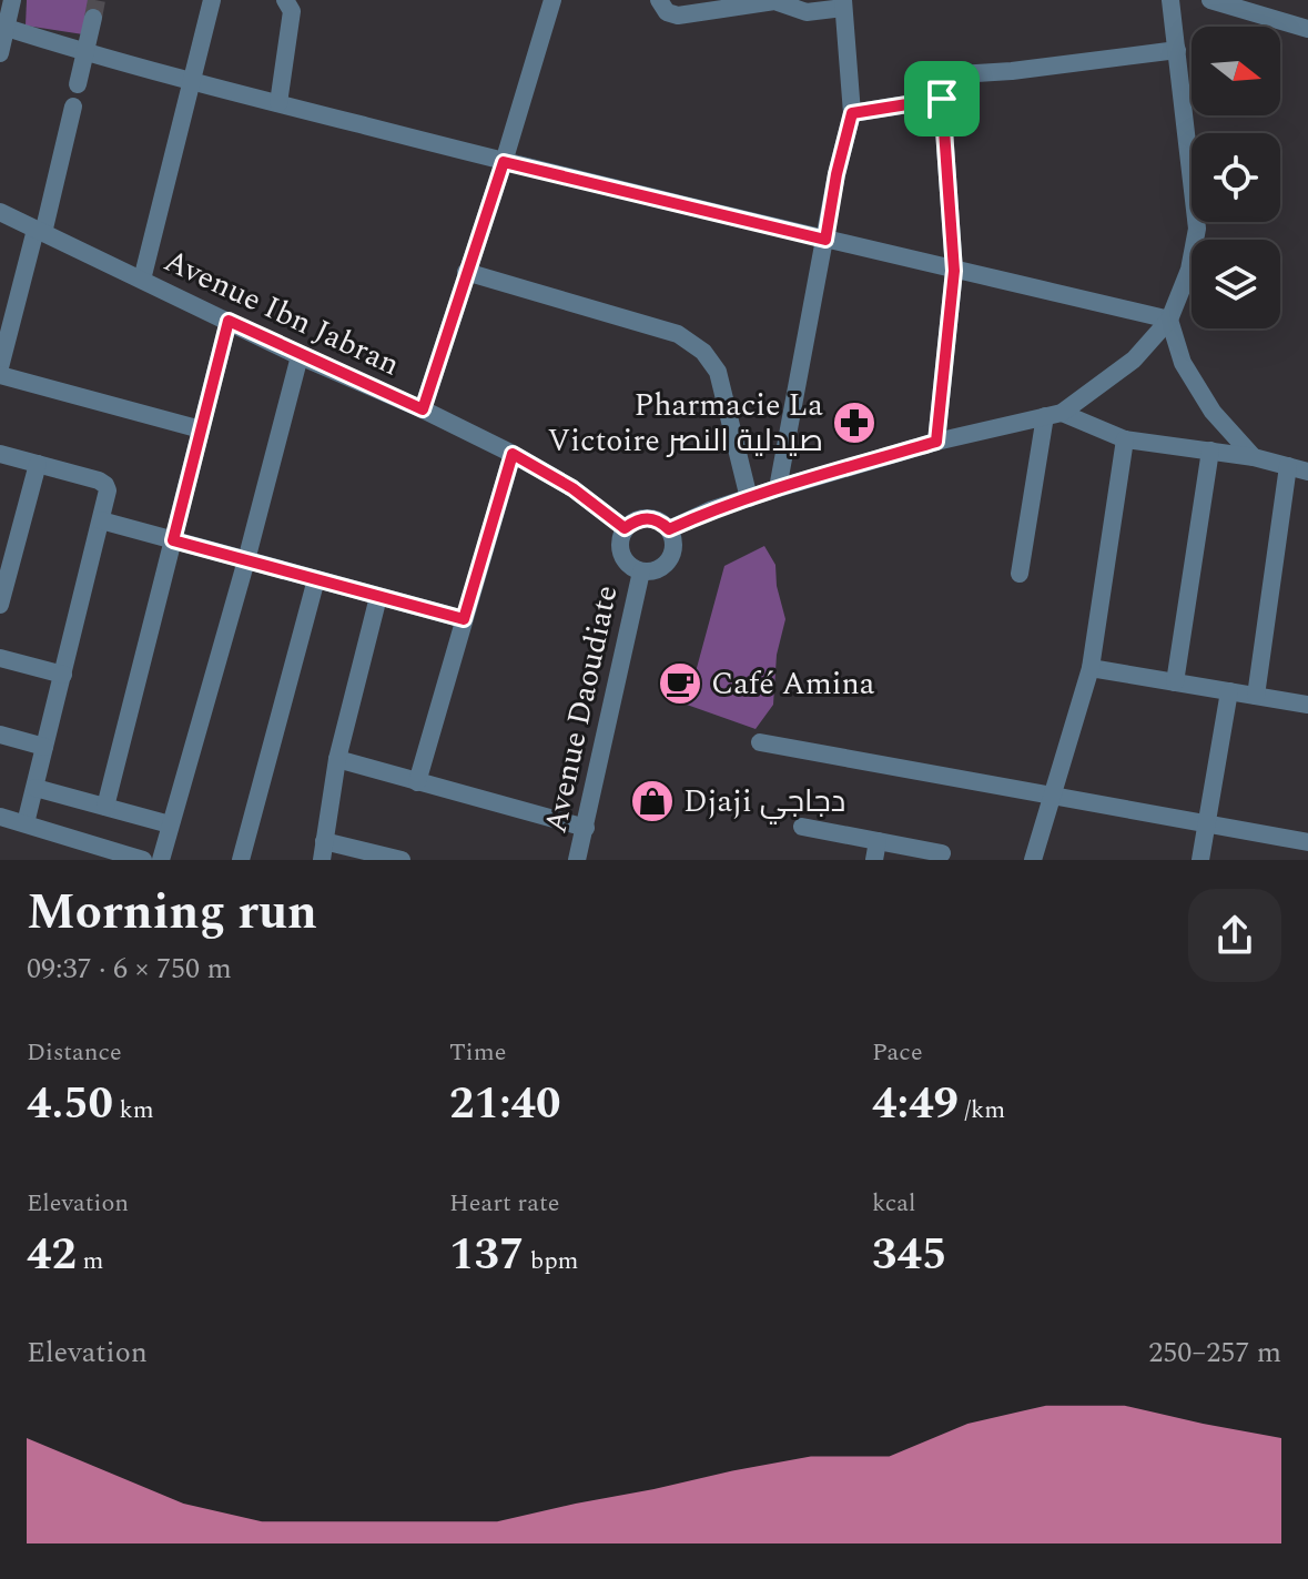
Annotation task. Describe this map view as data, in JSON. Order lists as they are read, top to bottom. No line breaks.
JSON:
{"streets":{"street":["Avenue Ibn Jabran","Avenue Daoudiate"]},"crossings":[["Avenue Ibn Jabran","Avenue Daoudiate"]],"places":{"pharmacy":["Pharmacie La Victoire صيدلية النصر"],"cafe":["Café Amina"],"shop":["Djaji دجاجي"]},"north":"right","page":{"heading":["Morning run","09:37 · 6 × 750 m"],"stats":[["Distance","4.50 km"],["Time","21:40"],["Pace","4:49 /km"],["Elevation","42 m"],["Heart rate","137 bpm"],["kcal","345"]],"chart":["Elevation","250–257 m"]}}
